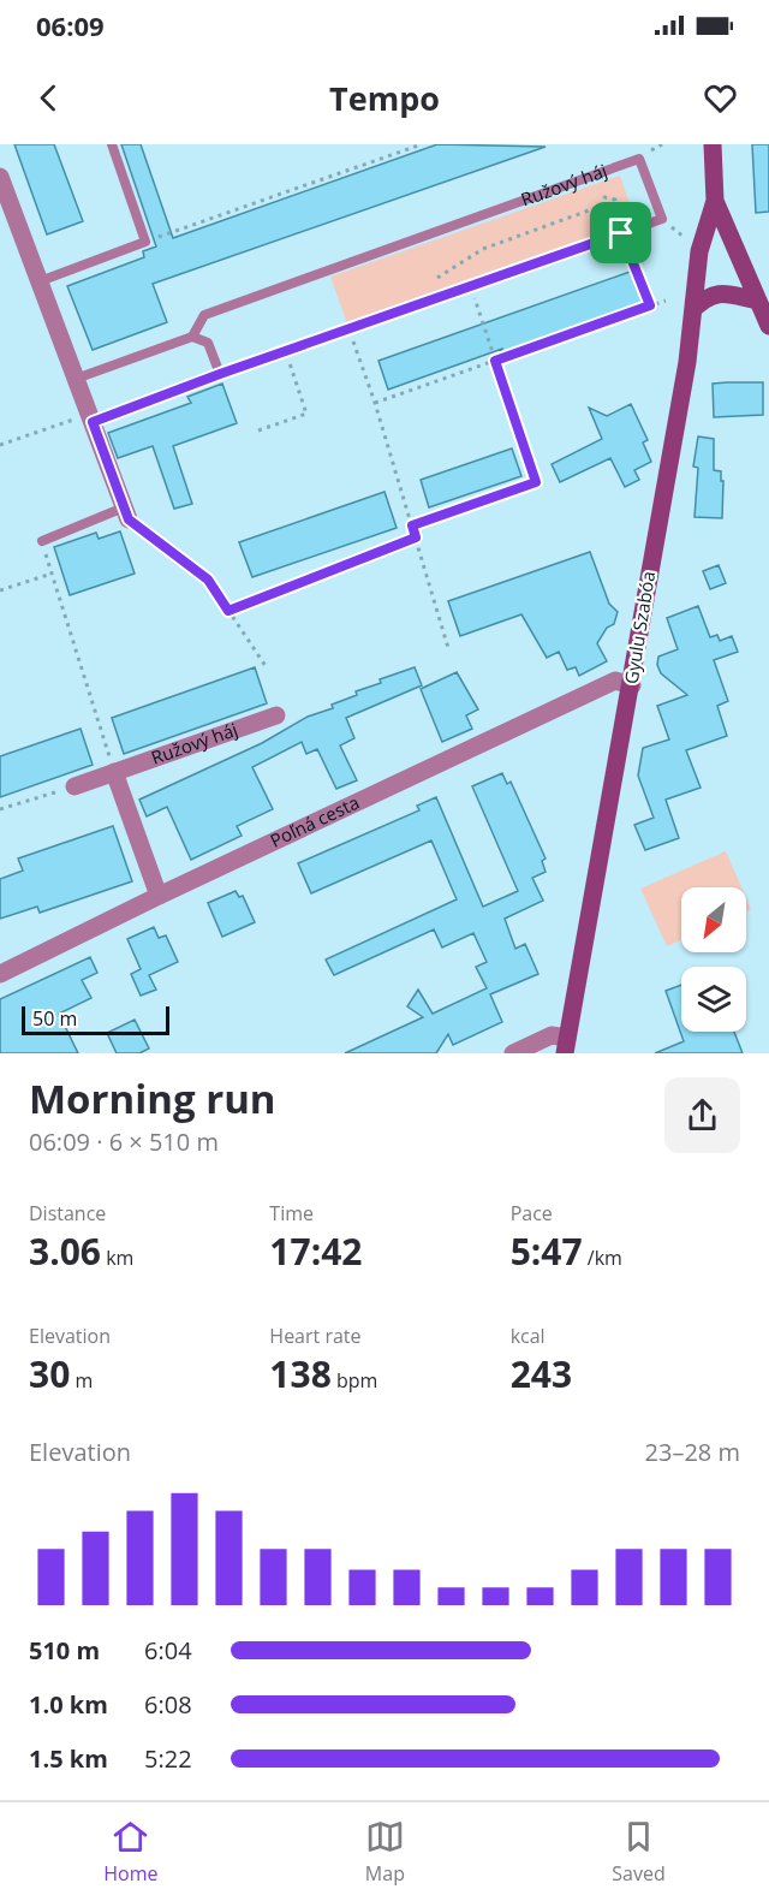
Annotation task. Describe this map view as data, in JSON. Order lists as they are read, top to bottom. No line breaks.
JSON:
{"streets":{"street":["Ružový háj","Gyulu Szabóa","Poľná cesta"]},"crossings":[["Gyulu Szabóa","Poľná cesta"]],"scale_bar":"50 m","north":"bottom left","page":{"status":"06:09","header":"Tempo","scale":"50 m","heading":["Morning run","06:09 · 6 × 510 m"],"stats":[["Distance","3.06 km"],["Time","17:42"],["Pace","5:47 /km"],["Elevation","30 m"],["Heart rate","138 bpm"],["kcal","243"]],"chart":["Elevation","23–28 m"],"list":[{"name":"510 m","note":"6:04"},{"name":"1.0 km","note":"6:08"},{"name":"1.5 km","note":"5:22"}],"tabs":["Home","Map","Saved"]}}
